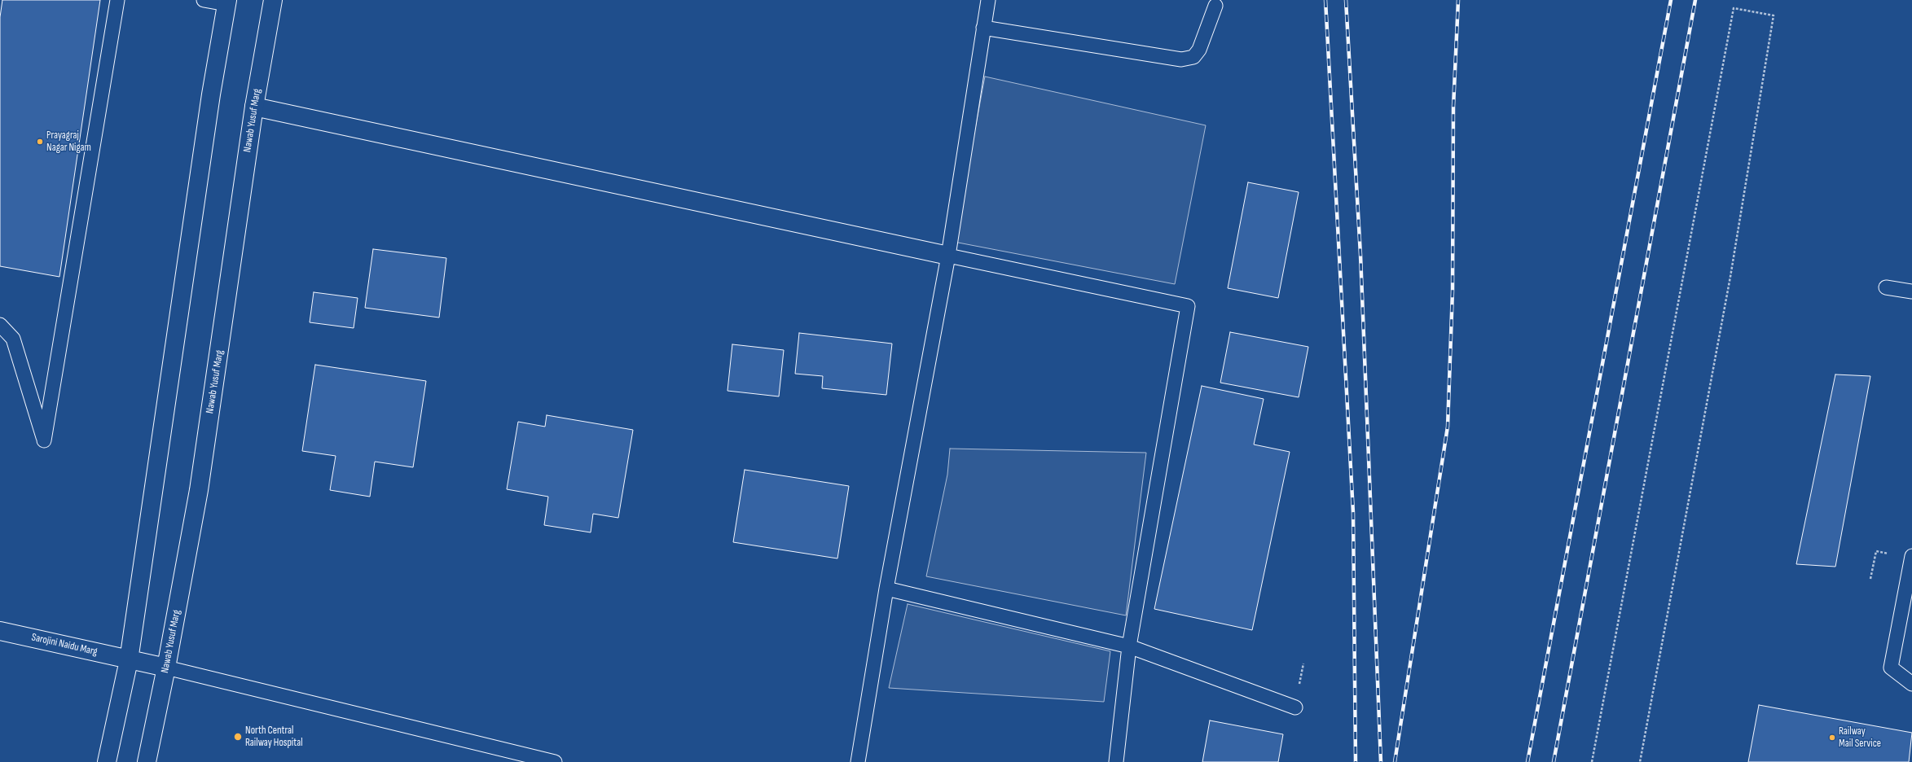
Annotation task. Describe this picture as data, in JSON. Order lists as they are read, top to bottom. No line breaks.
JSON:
{"streets":{"main road":["Nawab Yusuf Marg","Sarojini Naidu Marg"]},"crossings":[["Nawab Yusuf Marg","Sarojini Naidu Marg"]],"places":["Prayagraj Nagar Nigam","North Central Railway Hospital","Railway Mail Service"]}
